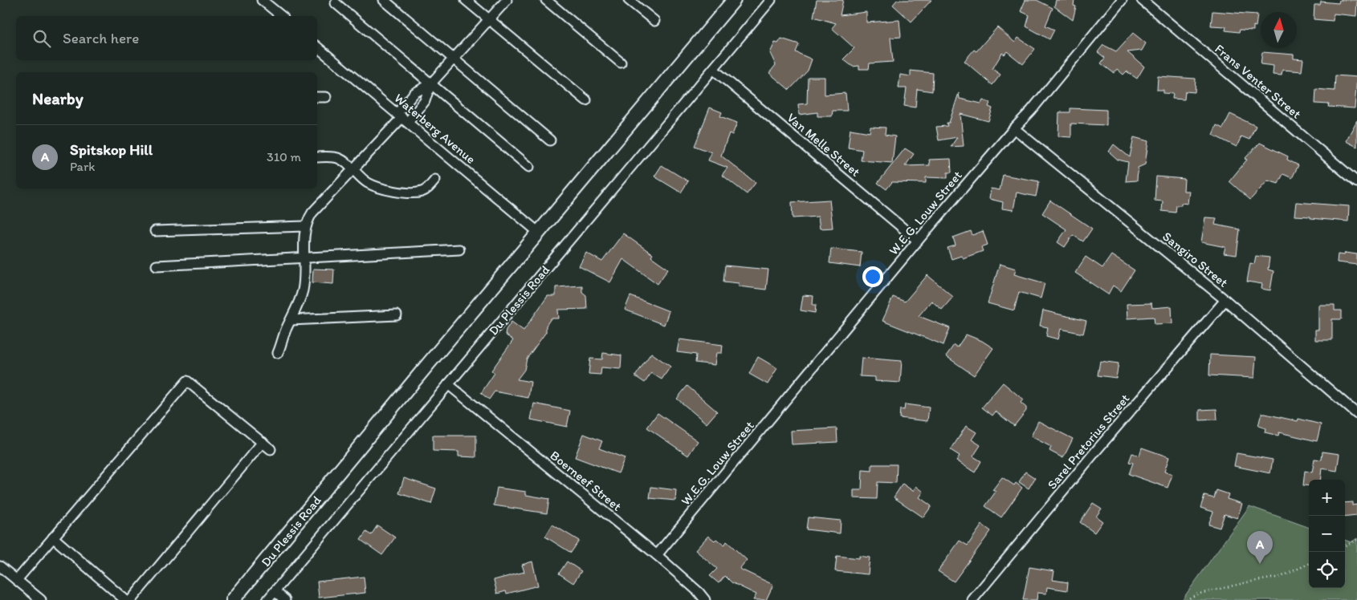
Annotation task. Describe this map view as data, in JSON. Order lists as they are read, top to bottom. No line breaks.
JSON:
{"streets":{"street":["Frans Venter Street","Waterberg Avenue","Van Melle Street","W.E.G. Louw Street","Sangiro Street","Du Plessis Road","Sarel Pretorius Street","Boerneef Street"]},"crossings":[["Waterberg Avenue","Du Plessis Road"],["Van Melle Street","W.E.G. Louw Street"],["Van Melle Street","Du Plessis Road"],["W.E.G. Louw Street","Sangiro Street"],["W.E.G. Louw Street","Boerneef Street"],["Sangiro Street","Sarel Pretorius Street"],["Du Plessis Road","Boerneef Street"]],"north":"top","page":{"search":"Search here","heading":"Nearby","list":[{"mark":"A","name":"Spitskop Hill","note":"Park","value":"310 m"}],"map_buttons":["+","−"],"pins":"A"}}
